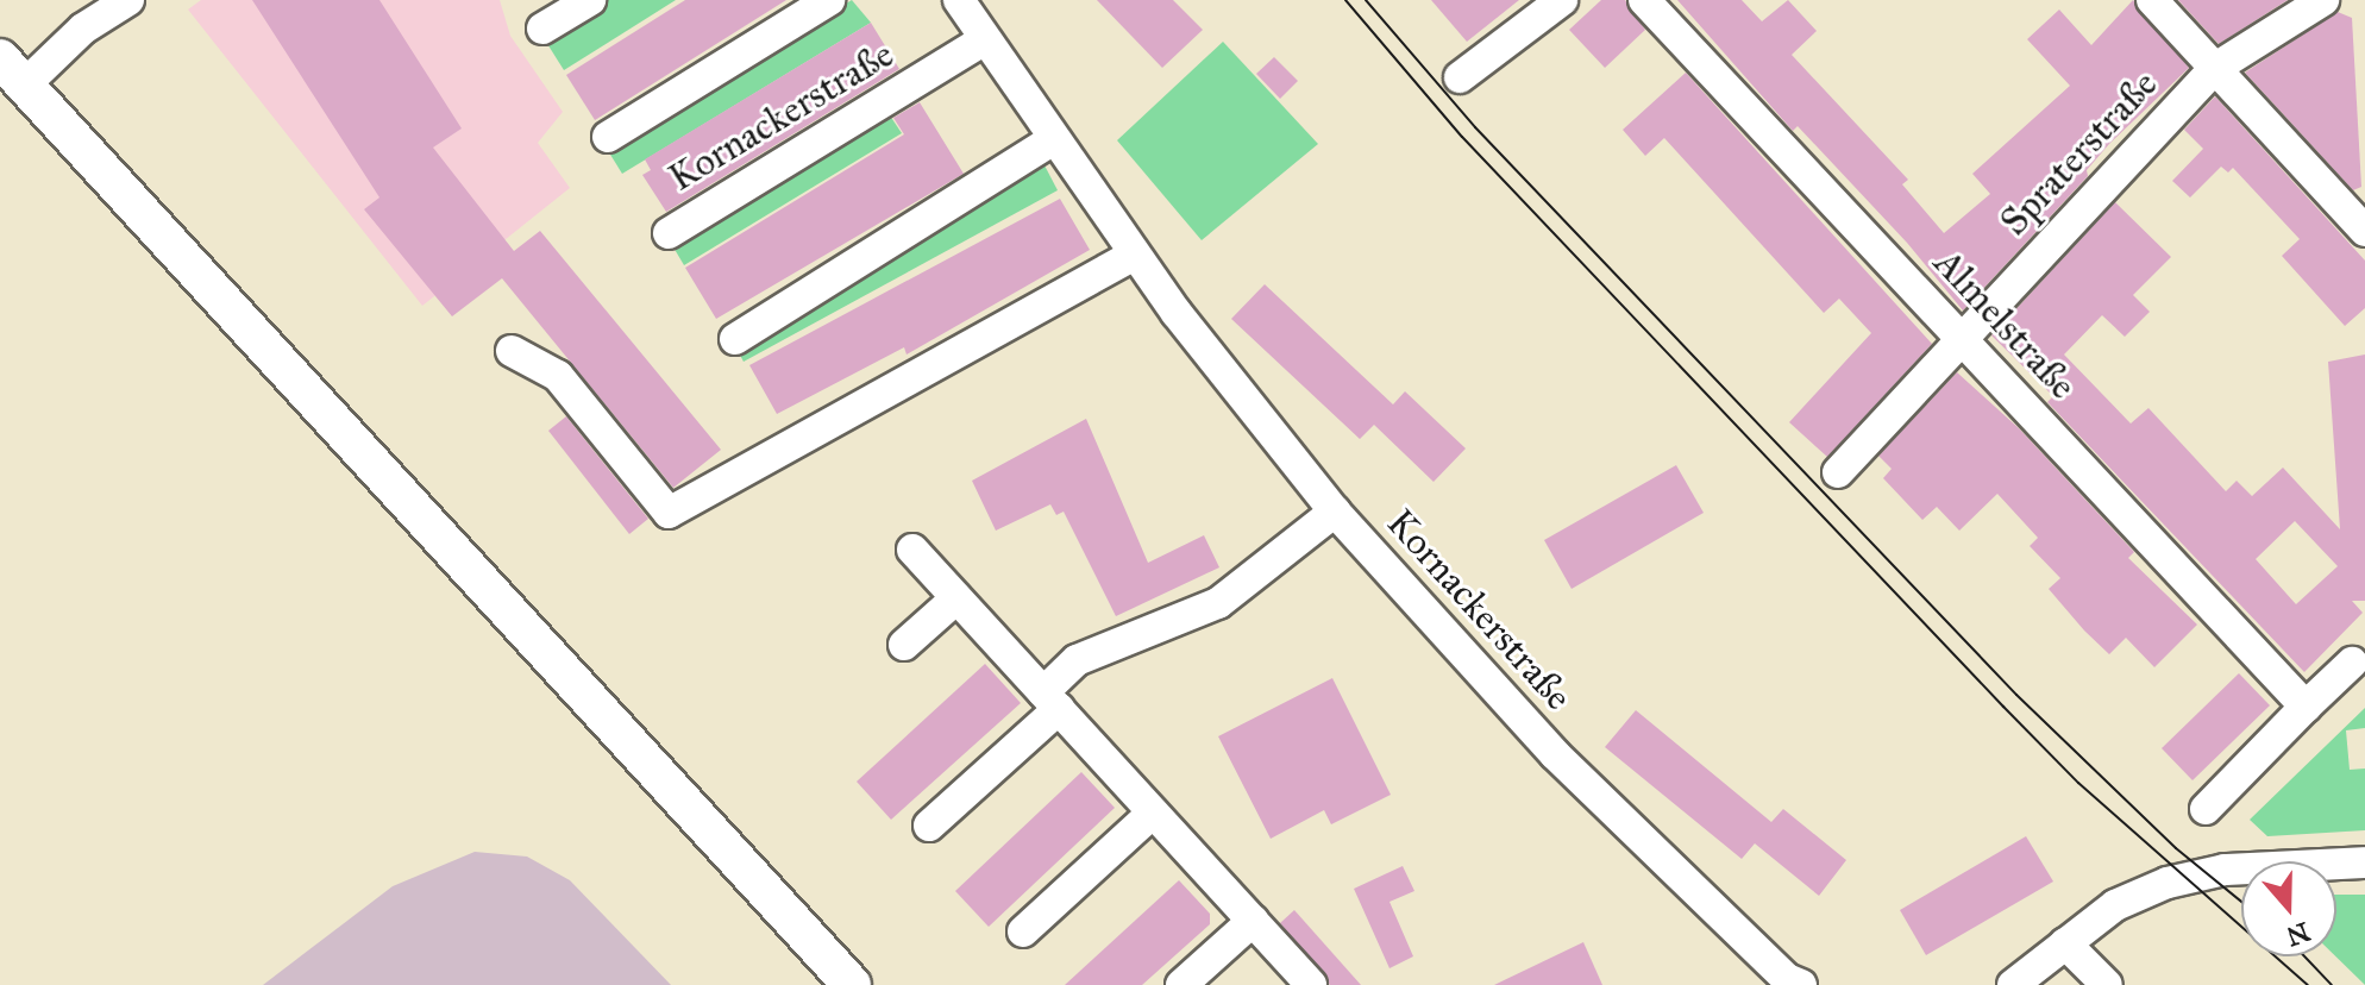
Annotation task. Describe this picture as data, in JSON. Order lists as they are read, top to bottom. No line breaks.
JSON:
{"streets":{"street":["Kornackerstraße","Spraterstraße","Almelstraße"]},"crossings":[["Spraterstraße","Almelstraße"]],"north":"bottom"}
